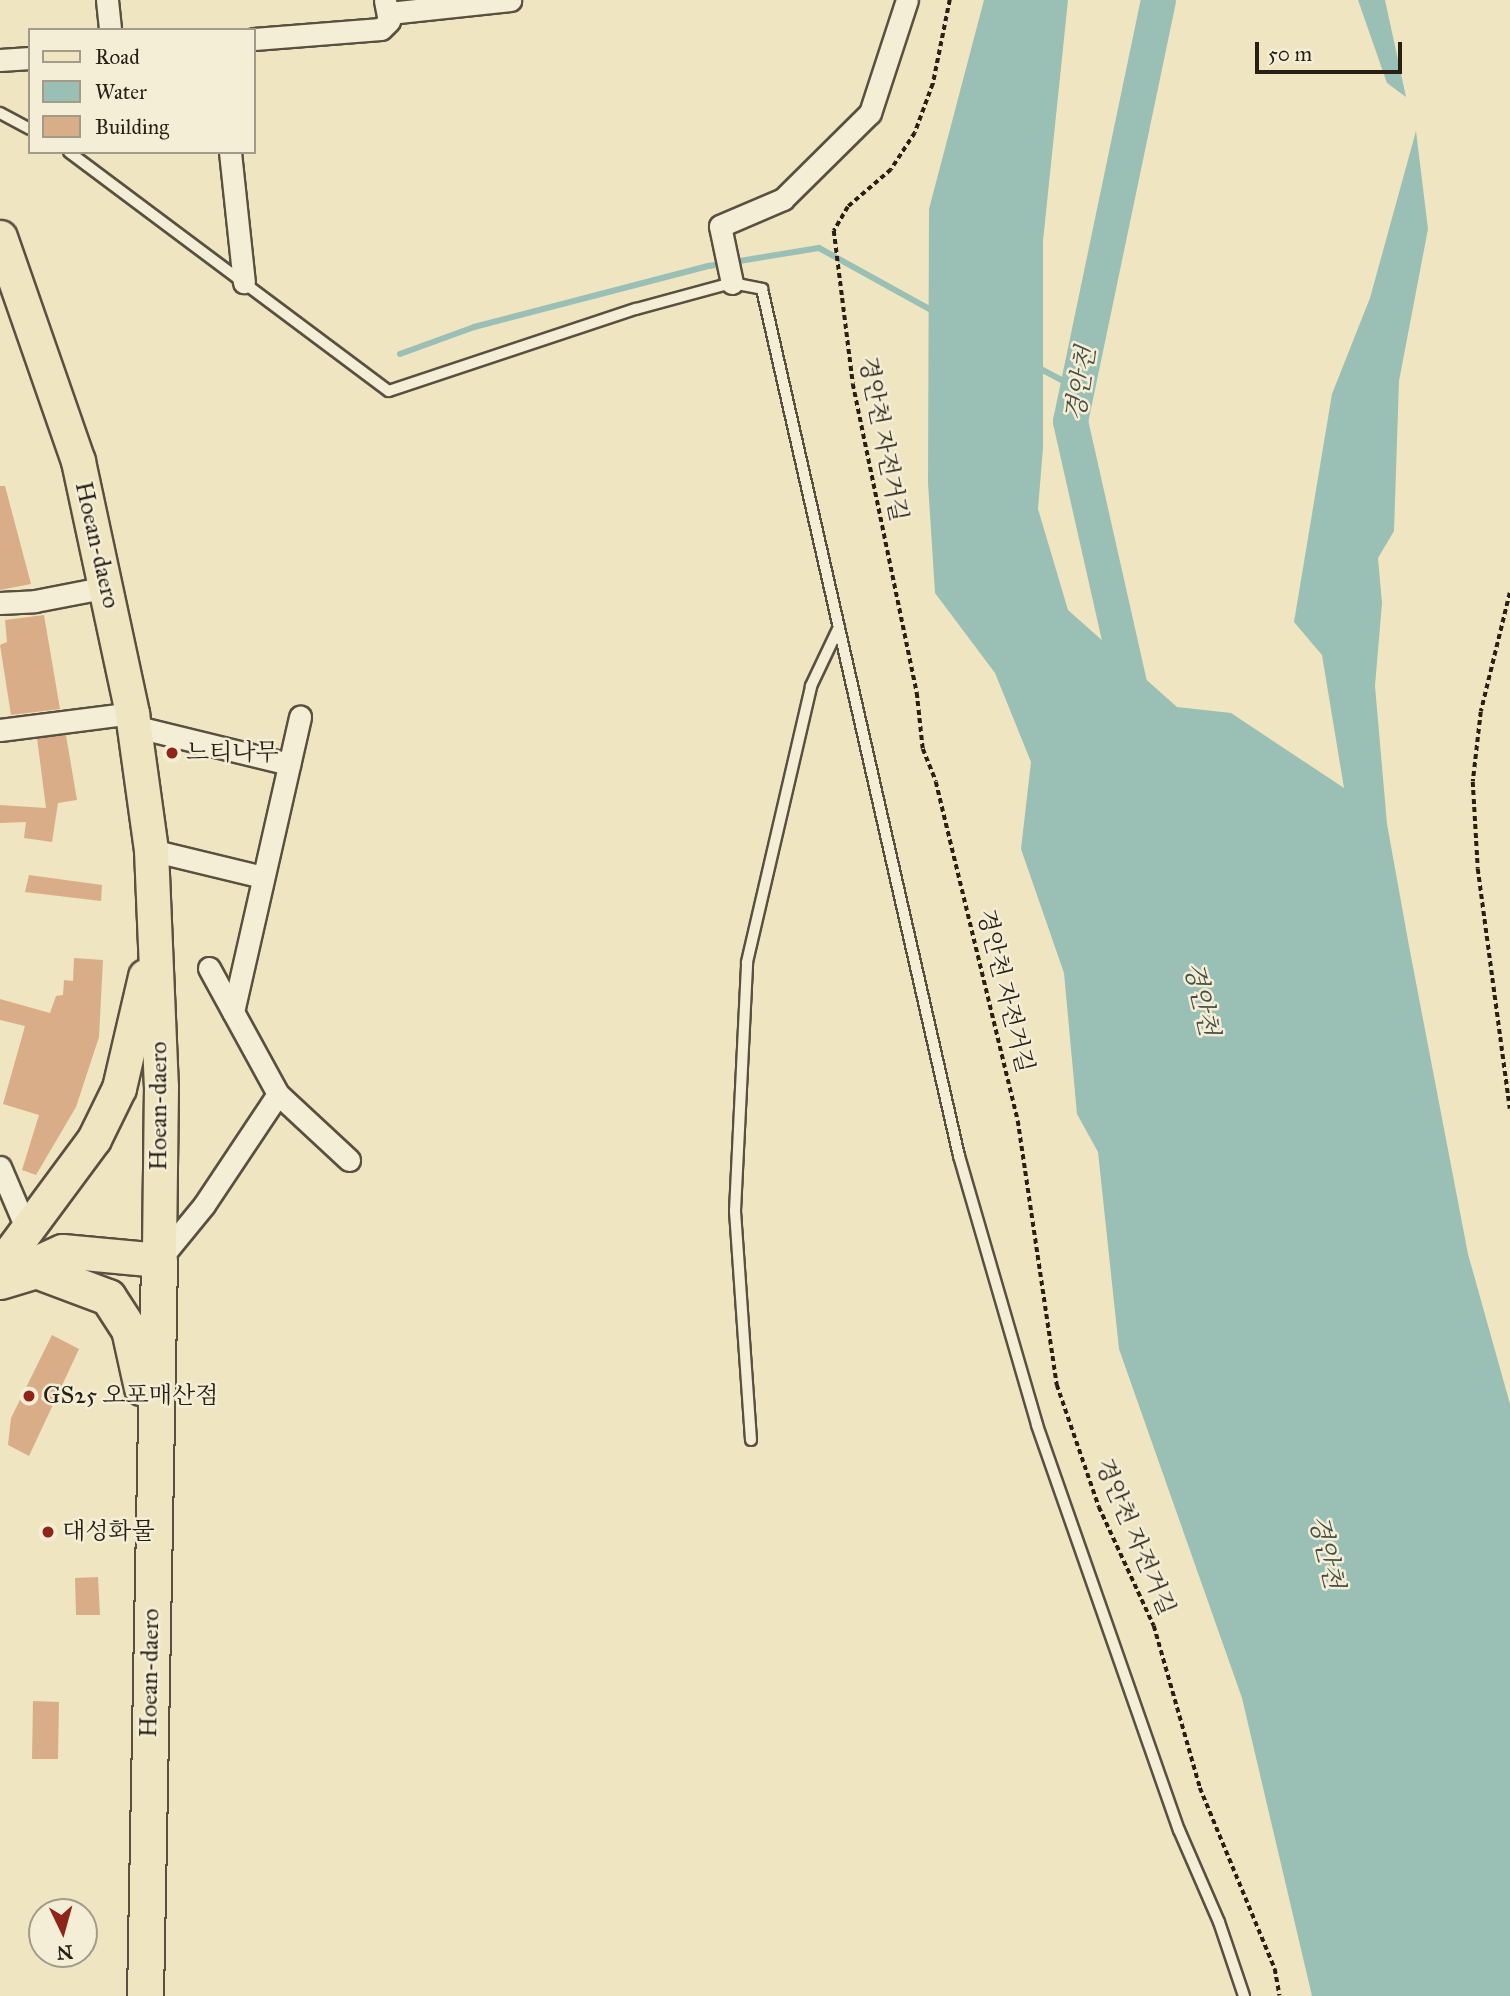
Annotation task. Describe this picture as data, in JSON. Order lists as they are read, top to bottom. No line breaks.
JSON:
{"streets":{"highway":["Hoean-daero"],"path":["경안천 자전거길"]},"water":["경안천"],"places":["느티나무","GS25 오포매산점","대성화물"],"legend":["Road","Water","Building"],"scale_bar":"50 m","north":"bottom"}
